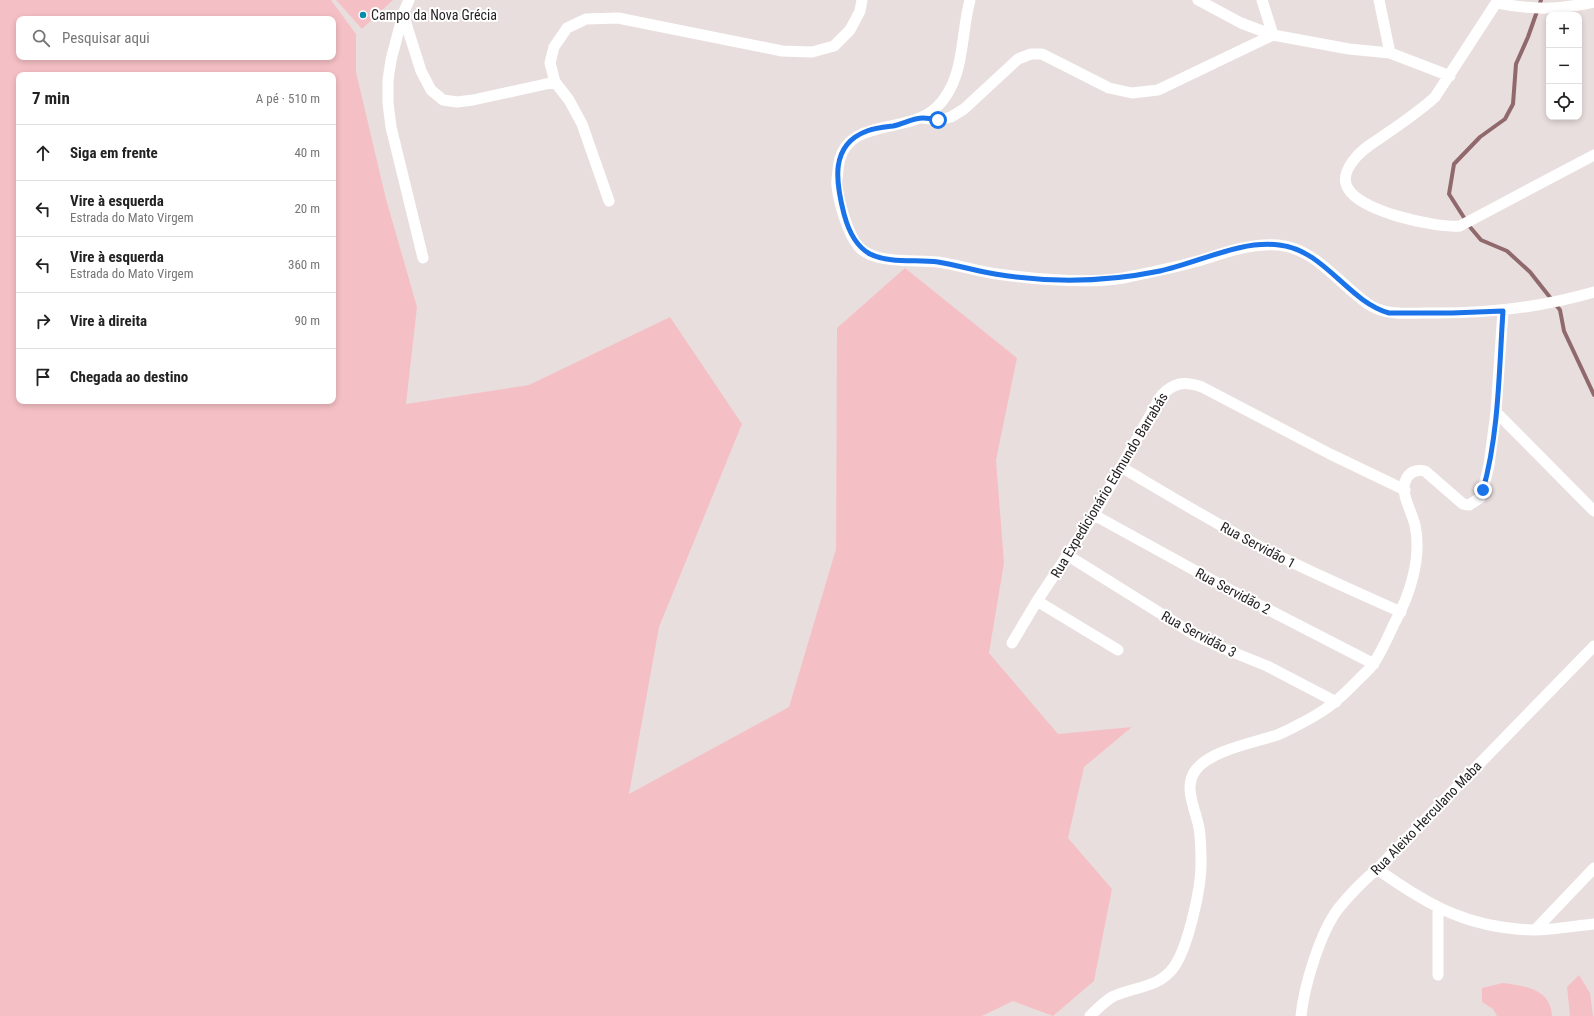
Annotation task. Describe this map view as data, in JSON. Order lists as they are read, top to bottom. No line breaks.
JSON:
{"streets":{"street":["Rua Expedicionário Edmundo Barrabás","Rua Servidão 1","Rua Servidão 2","Rua Servidão 3","Rua Aleixo Herculano Maba"]},"crossings":[["Rua Expedicionário Edmundo Barrabás","Rua Servidão 1"],["Rua Expedicionário Edmundo Barrabás","Rua Servidão 2"],["Rua Expedicionário Edmundo Barrabás","Rua Servidão 3"]],"places":["Campo da Nova Grécia"],"page":{"map_buttons":["+","−"],"search":"Pesquisar aqui","heading":["7 min","A pé · 510 m"],"list":[["Siga em frente","40 m"],["Vire à esquerda","Estrada do Mato Virgem","20 m"],["Vire à esquerda","Estrada do Mato Virgem","360 m"],["Vire à direita","90 m"],"Chegada ao destino"]}}
